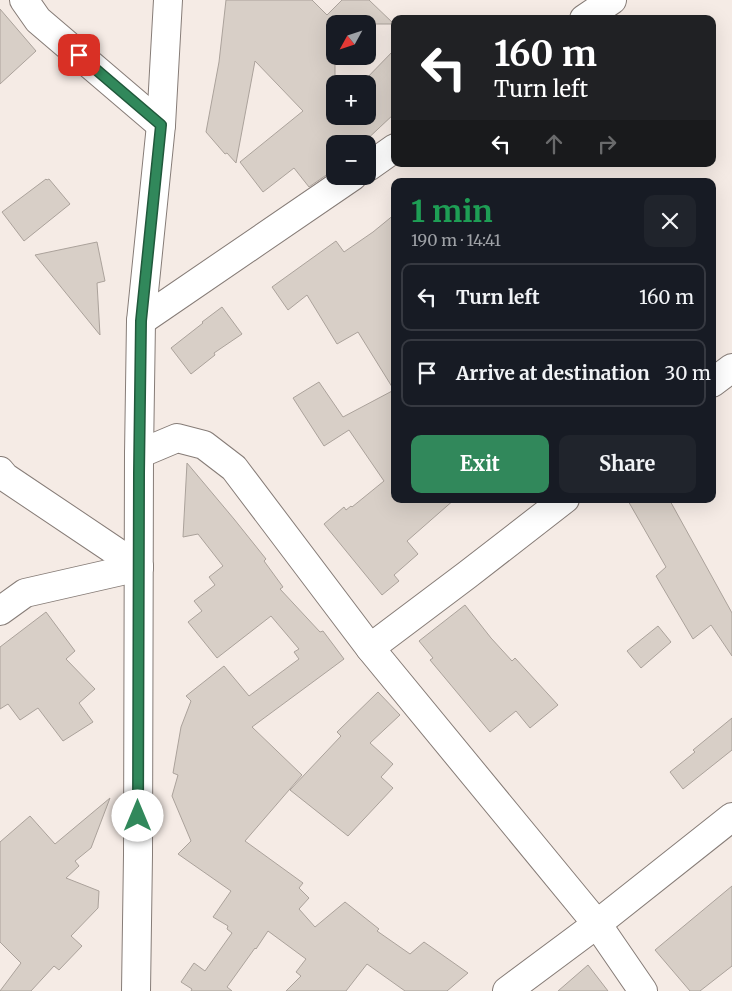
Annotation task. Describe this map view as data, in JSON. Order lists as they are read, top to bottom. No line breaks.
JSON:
{"north":"bottom left","page":{"map_buttons":["+","−"],"turn":["160 m","Turn left"],"heading":["1 min","190 m · 14:41"],"list":[{"name":"Turn left","value":"160 m"},{"name":"Arrive at destination","value":"30 m"}],"buttons":["Exit","Share"]}}
